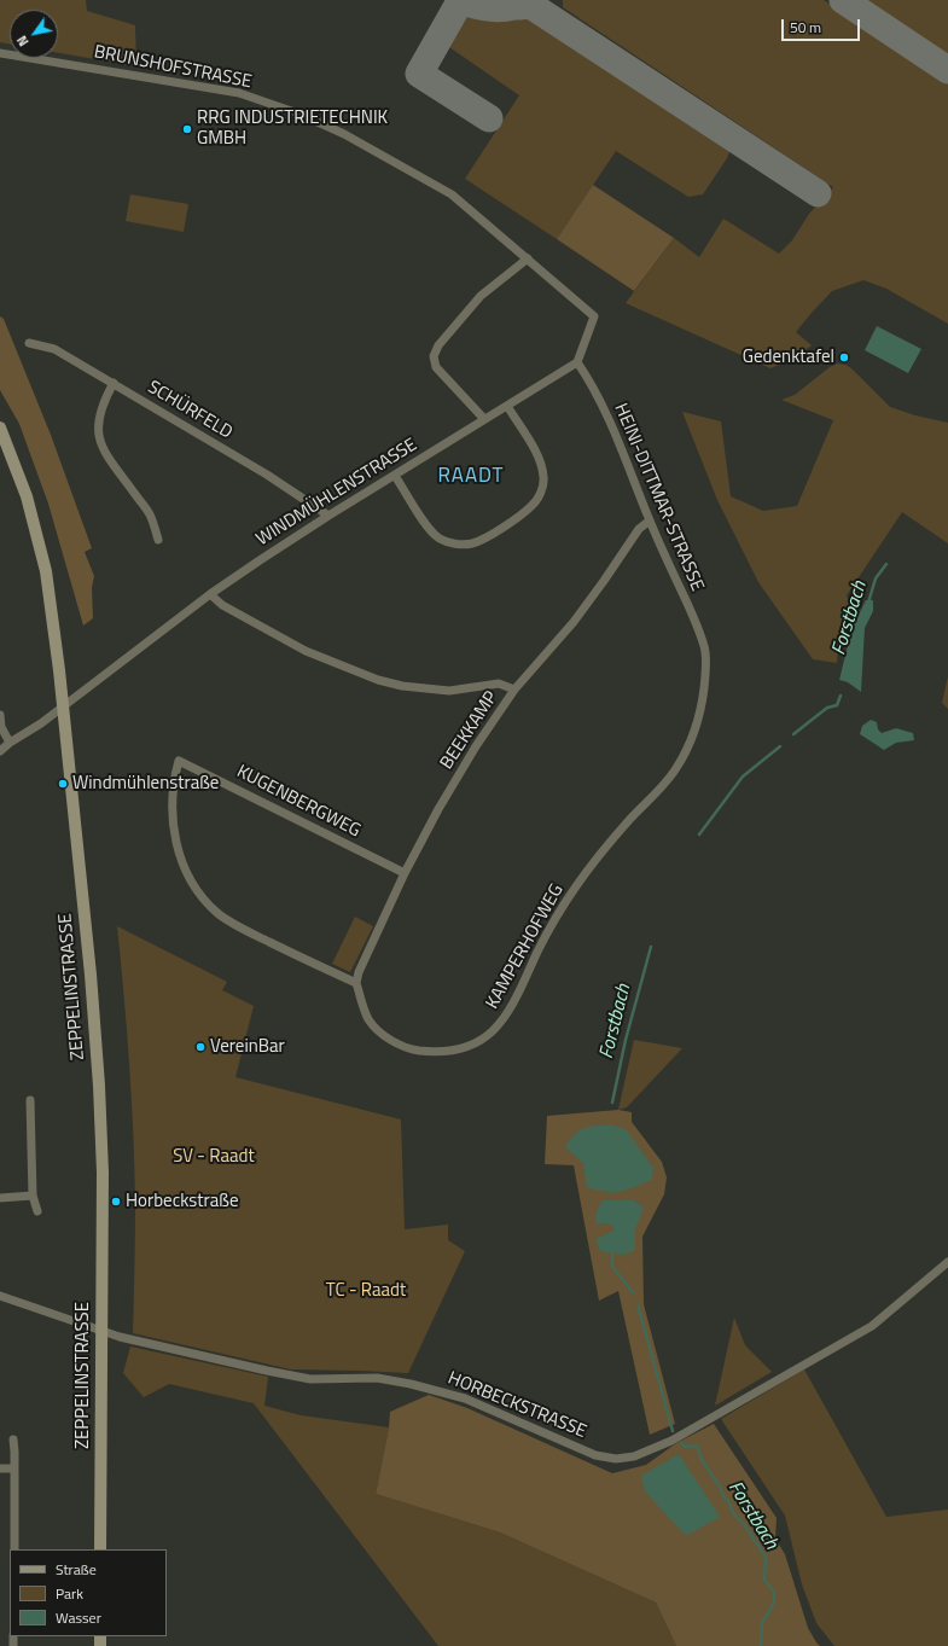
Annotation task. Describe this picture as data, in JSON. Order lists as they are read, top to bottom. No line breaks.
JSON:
{"streets":{"main road":["ZEPPELINSTRASSE"],"street":["BRUNSHOFSTRASSE","SCHÜRFELD","WINDMÜHLENSTRASSE","HEINI-DITTMAR-STRASSE","BEEKKAMP","KUGENBERGWEG","KAMPERHOFWEG","HORBECKSTRASSE"]},"crossings":[["BRUNSHOFSTRASSE","WINDMÜHLENSTRASSE"],["BRUNSHOFSTRASSE","HEINI-DITTMAR-STRASSE"],["SCHÜRFELD","WINDMÜHLENSTRASSE"],["WINDMÜHLENSTRASSE","HEINI-DITTMAR-STRASSE"],["WINDMÜHLENSTRASSE","ZEPPELINSTRASSE"],["HEINI-DITTMAR-STRASSE","BEEKKAMP"],["HEINI-DITTMAR-STRASSE","KAMPERHOFWEG"],["BEEKKAMP","KUGENBERGWEG"],["BEEKKAMP","KAMPERHOFWEG"],["KUGENBERGWEG","KAMPERHOFWEG"],["ZEPPELINSTRASSE","HORBECKSTRASSE"]],"districts":["RAADT"],"water":["Forstbach"],"parks":["SV - Raadt","TC - Raadt"],"places":["RRG INDUSTRIETECHNIK GMBH","Gedenktafel","Windmühlenstraße","VereinBar","Horbeckstraße"],"legend":["Straße","Park","Wasser"],"scale_bar":"50 m","north":"bottom left"}
